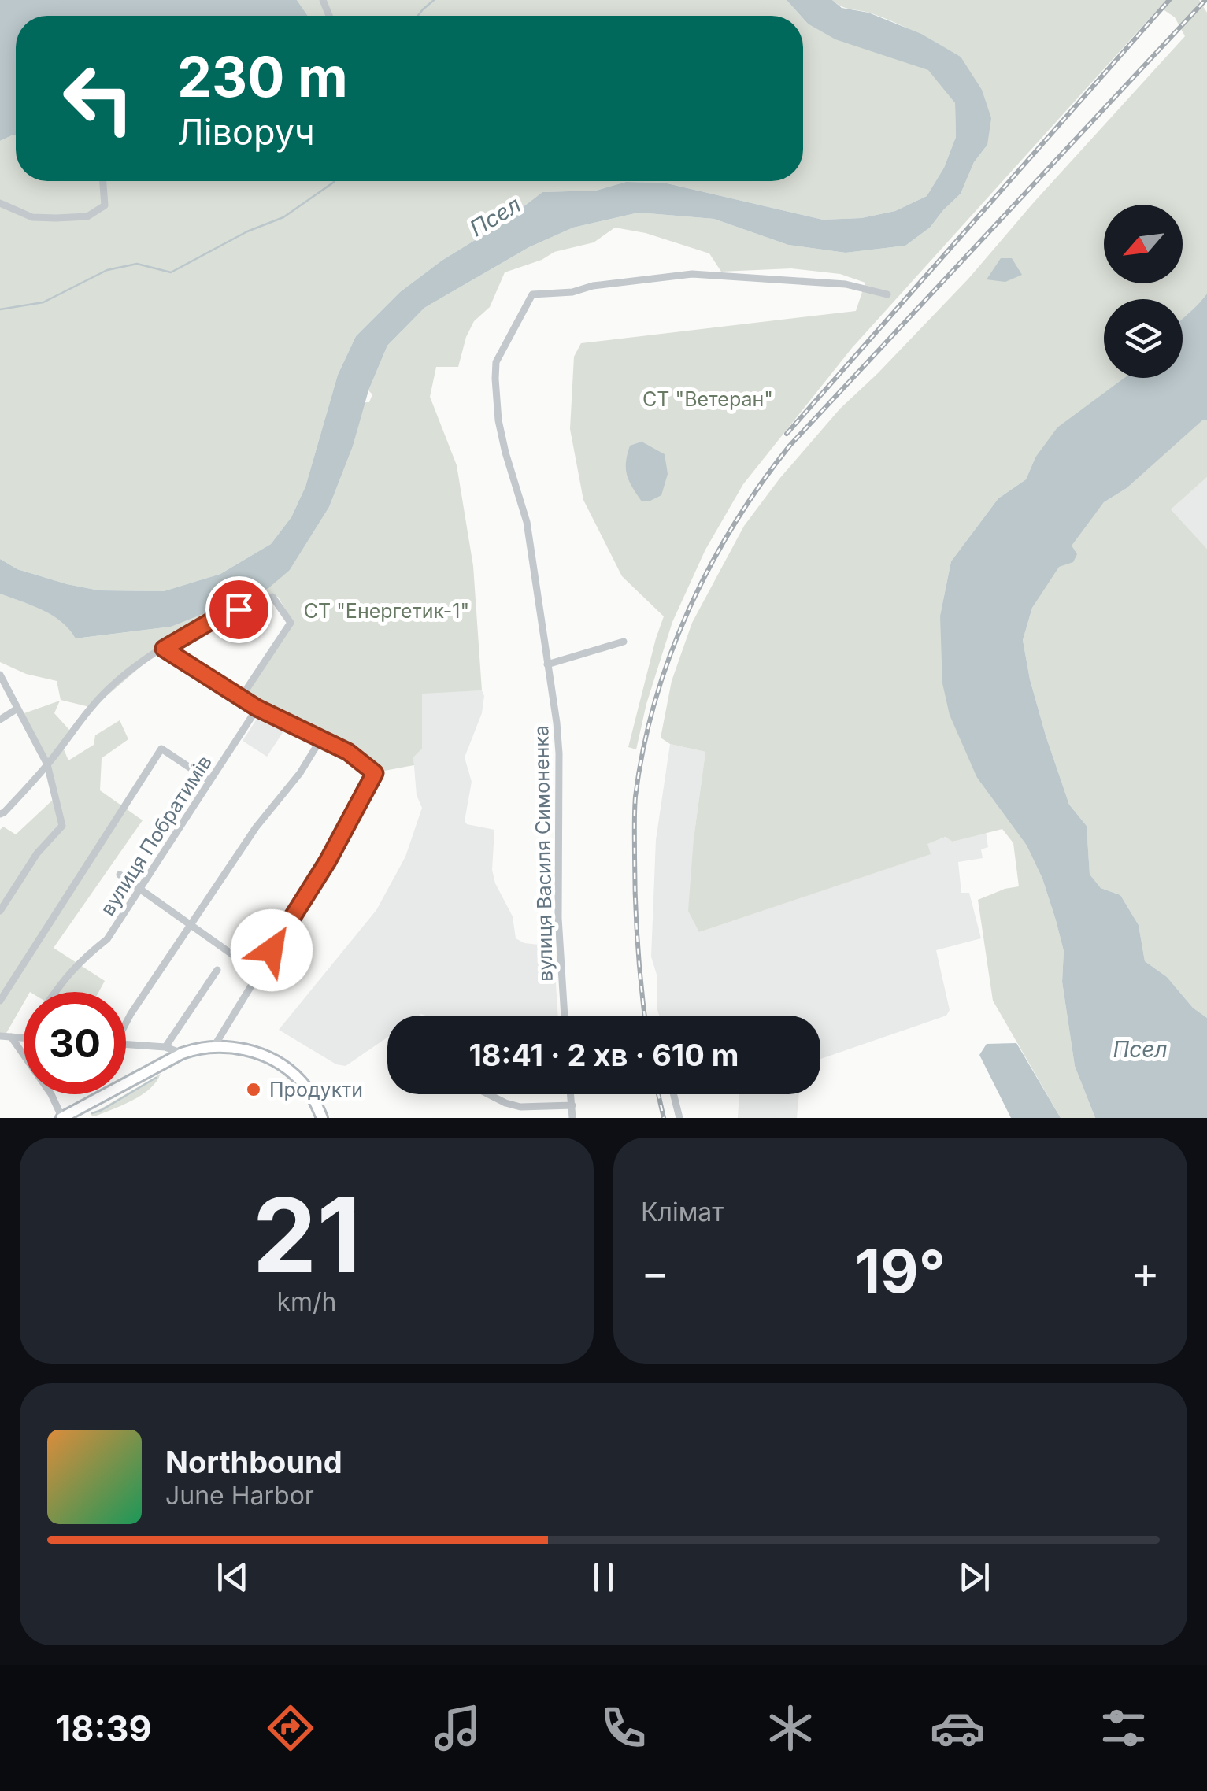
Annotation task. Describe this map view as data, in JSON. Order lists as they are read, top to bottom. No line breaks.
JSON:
{"streets":{"street":["вулиця Побратимів","вулиця Василя Симоненка"]},"water":["Псел"],"parks":["СТ \"Ветеран\"","СТ \"Енергетик-1\""],"places":["Продукти"],"north":"bottom left","page":{"turn":["230 m","Ліворуч"],"limit":"30","trip":"18:41 · 2 хв · 610 m","tile":[["21","km/h"],"Клімат"],"heat":["−","19°","+"],"song":["Northbound","June Harbor"],"tabs":"18:39"}}
